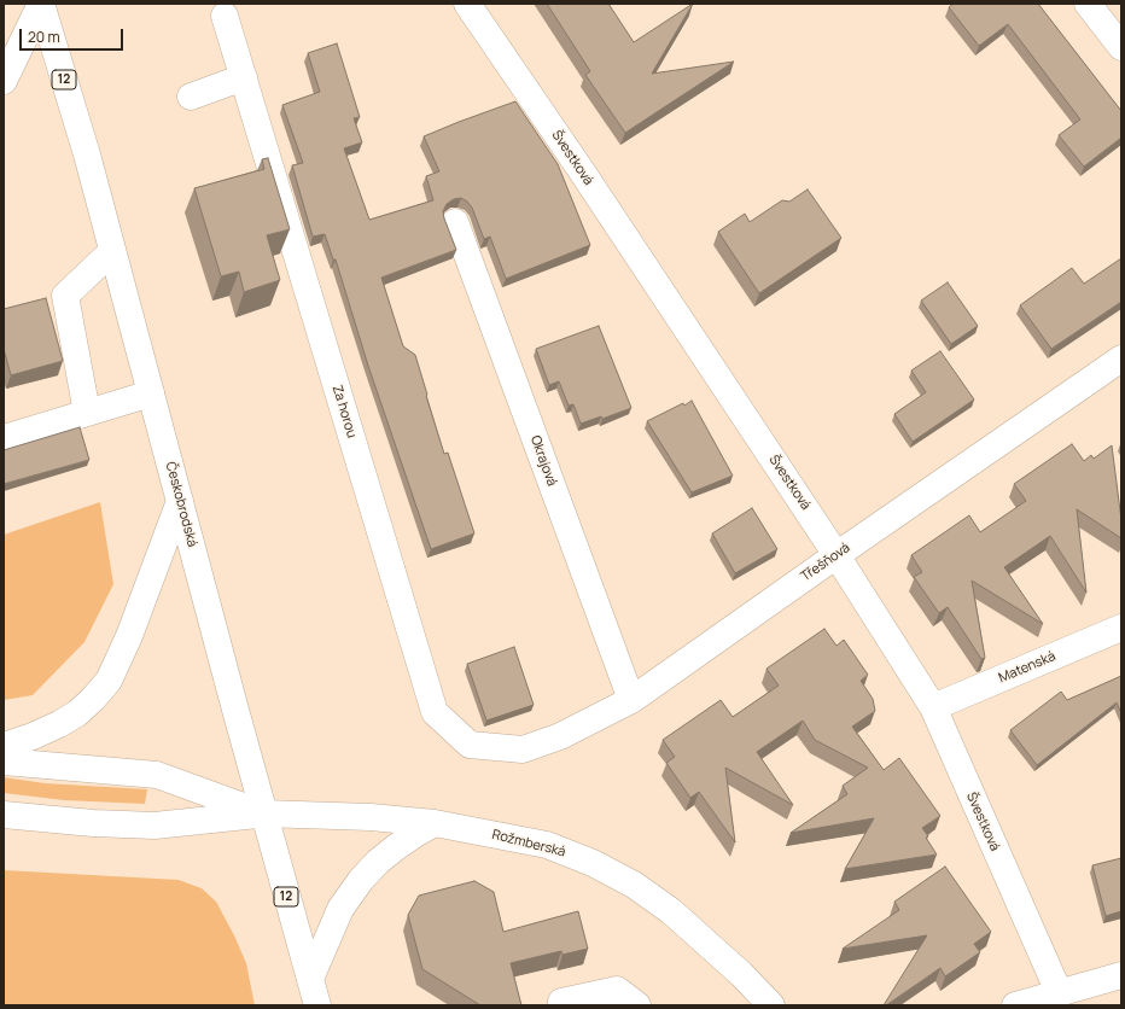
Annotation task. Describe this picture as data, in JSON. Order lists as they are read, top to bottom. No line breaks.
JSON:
{"streets":{"street":["12","Švestková","Za horou","Okrajová","Českobrodská","Třešňová","Matenská","Rožmberská"]},"crossings":[["Švestková","Třešňová"],["Švestková","Matenská"],["Za horou","Třešňová"],["Okrajová","Třešňová"],["Českobrodská","Rožmberská"]],"scale_bar":"20 m"}
